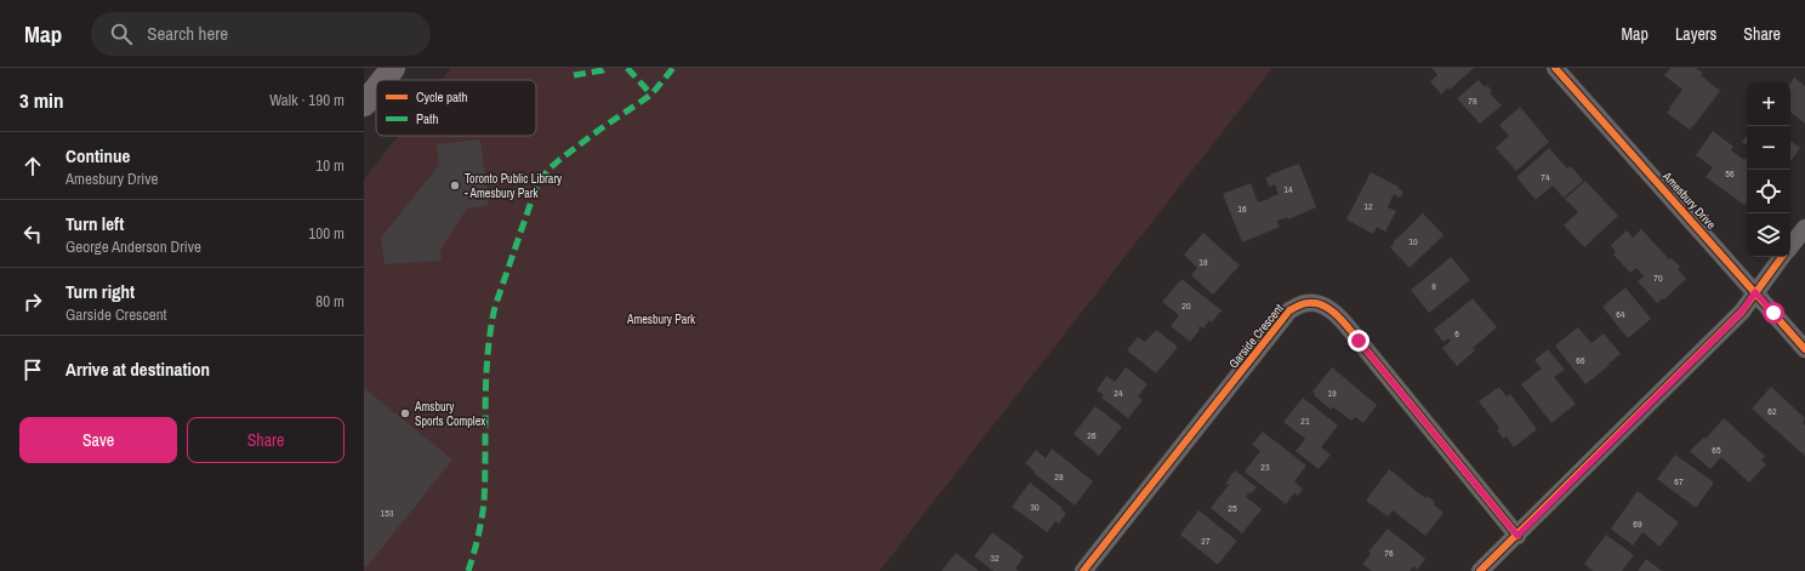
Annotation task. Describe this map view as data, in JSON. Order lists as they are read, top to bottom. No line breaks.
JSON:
{"streets":{"street":["Amesbury Drive","Garside Crescent"]},"parks":["Amesbury Park"],"places":["Toronto Public Library - Amesbury Park","Amsbury Sports Complex"],"house_numbers":["78","56","74","14","12","16","10","18","70","8","20","64","6","66","24","19","62","21","26","65","23","28","67","30","25","153","69","27","76","32"],"legend":["Cycle path","Path"],"page":{"header":"Map","search":"Search here","nav":["Map","Layers","Share"],"heading":["3 min","Walk · 190 m"],"map_buttons":["+","−"],"list":[["Continue","Amesbury Drive","10 m"],["Turn left","George Anderson Drive","100 m"],["Turn right","Garside Crescent","80 m"],"Arrive at destination"],"buttons":["Save","Share"]}}
